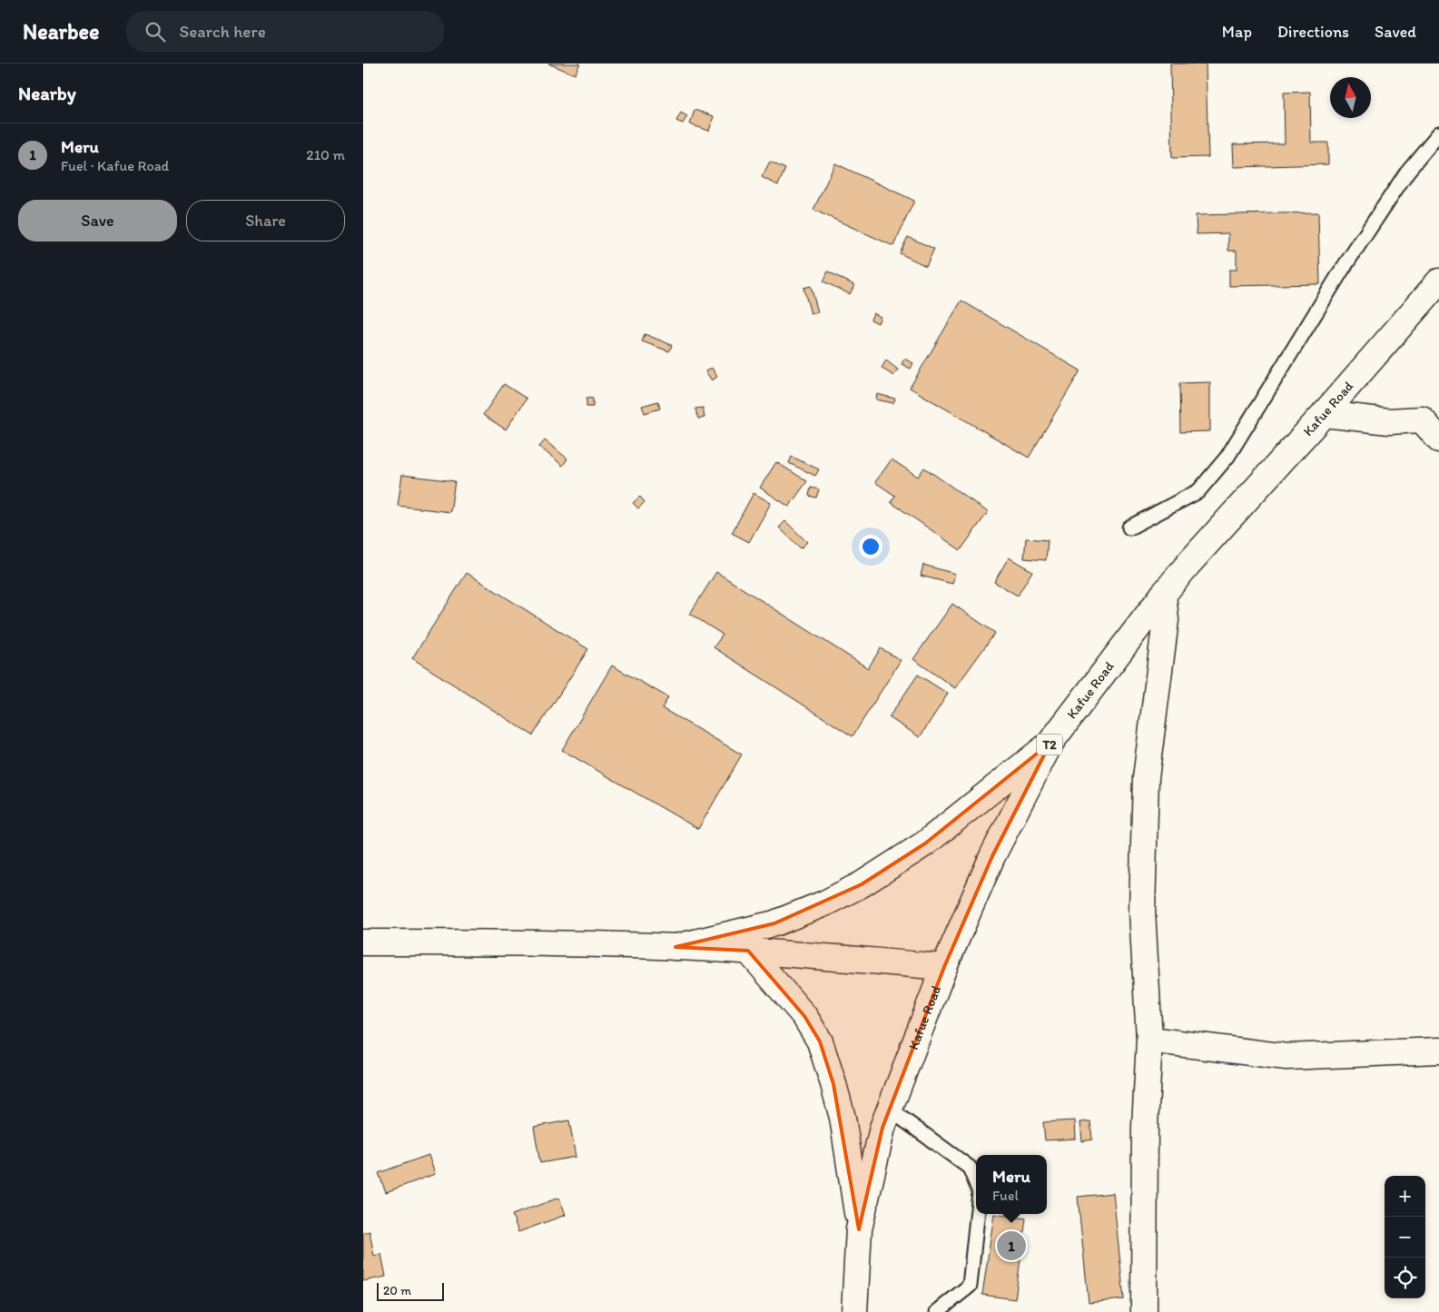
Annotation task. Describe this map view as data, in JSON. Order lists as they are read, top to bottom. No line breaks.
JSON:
{"streets":{"main road":["Kafue Road","T2"]},"scale_bar":"20 m","north":"top","page":{"header":"Nearbee","search":"Search here","nav":["Map","Directions","Saved"],"heading":"Nearby","list":[{"mark":"1","name":"Meru","note":"Fuel · Kafue Road","value":"210 m"}],"buttons":["Save","Share"],"popup":["Meru","Fuel"],"map_buttons":["+","−"],"pins":"1","scale":"20 m"}}
